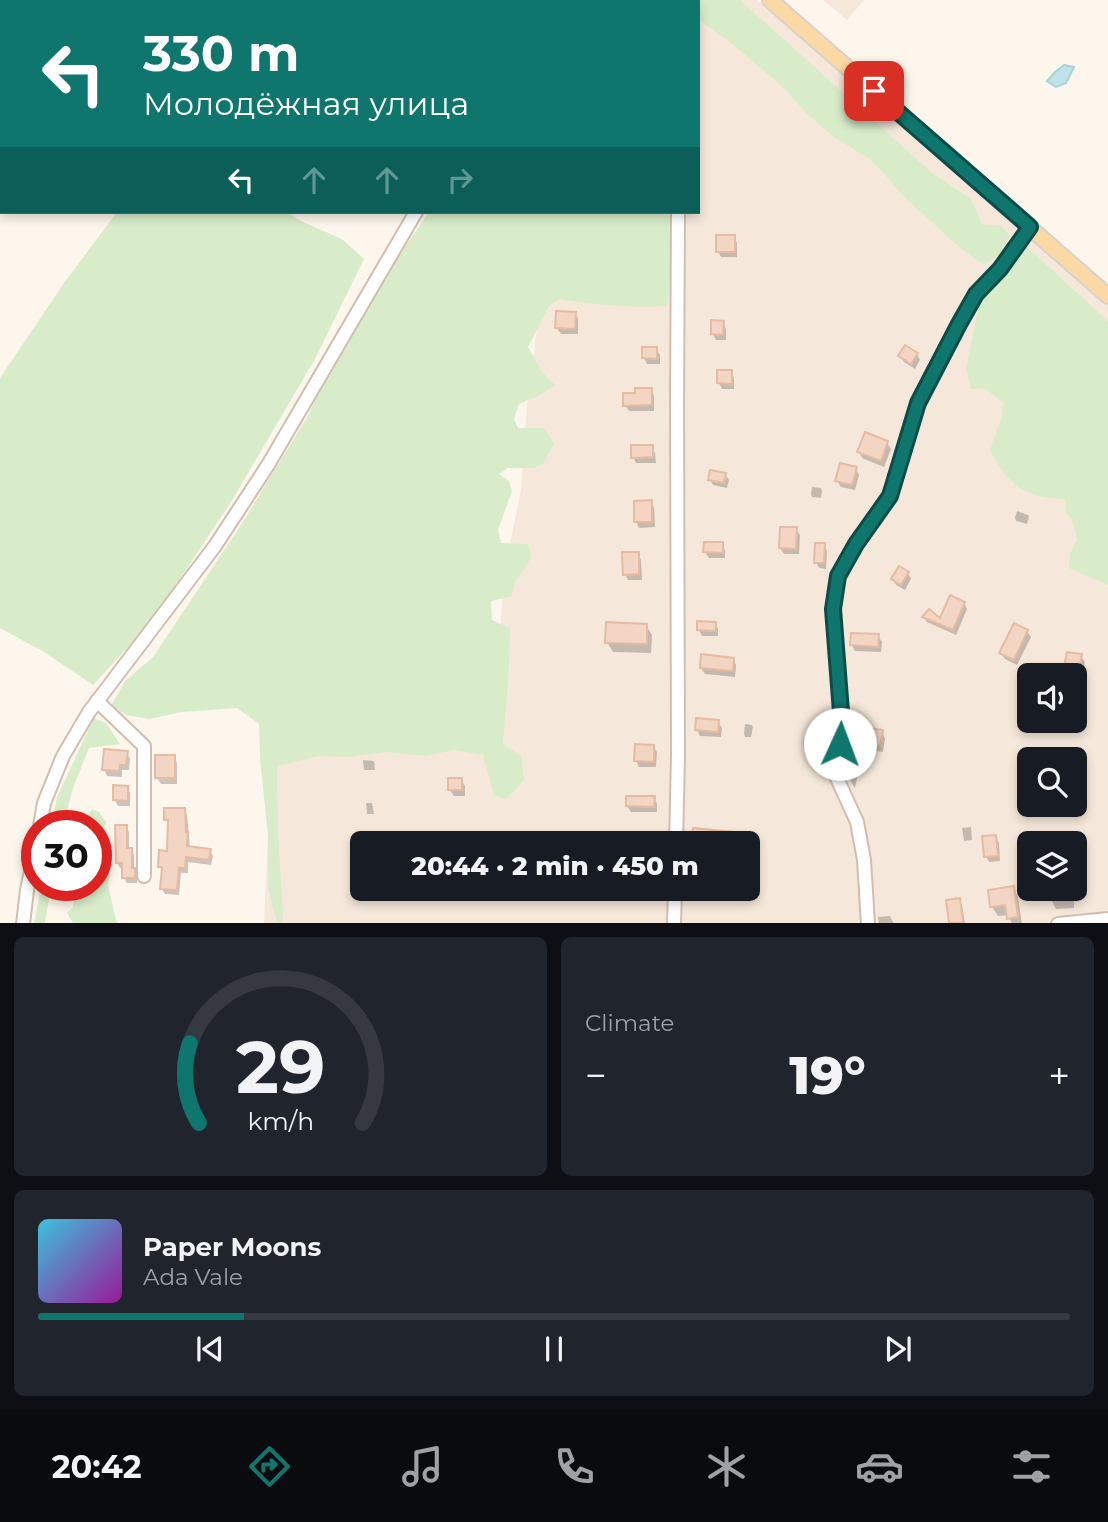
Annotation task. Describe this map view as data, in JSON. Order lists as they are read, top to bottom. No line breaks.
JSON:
{"page":{"turn":["330 m","Молодёжная улица"],"limit":"30","trip":"20:44 · 2 min · 450 m","tile":"Climate","heat":["−","19°","+"],"song":["Paper Moons","Ada Vale"],"tabs":"20:42","gauge":["29","km/h"]}}
